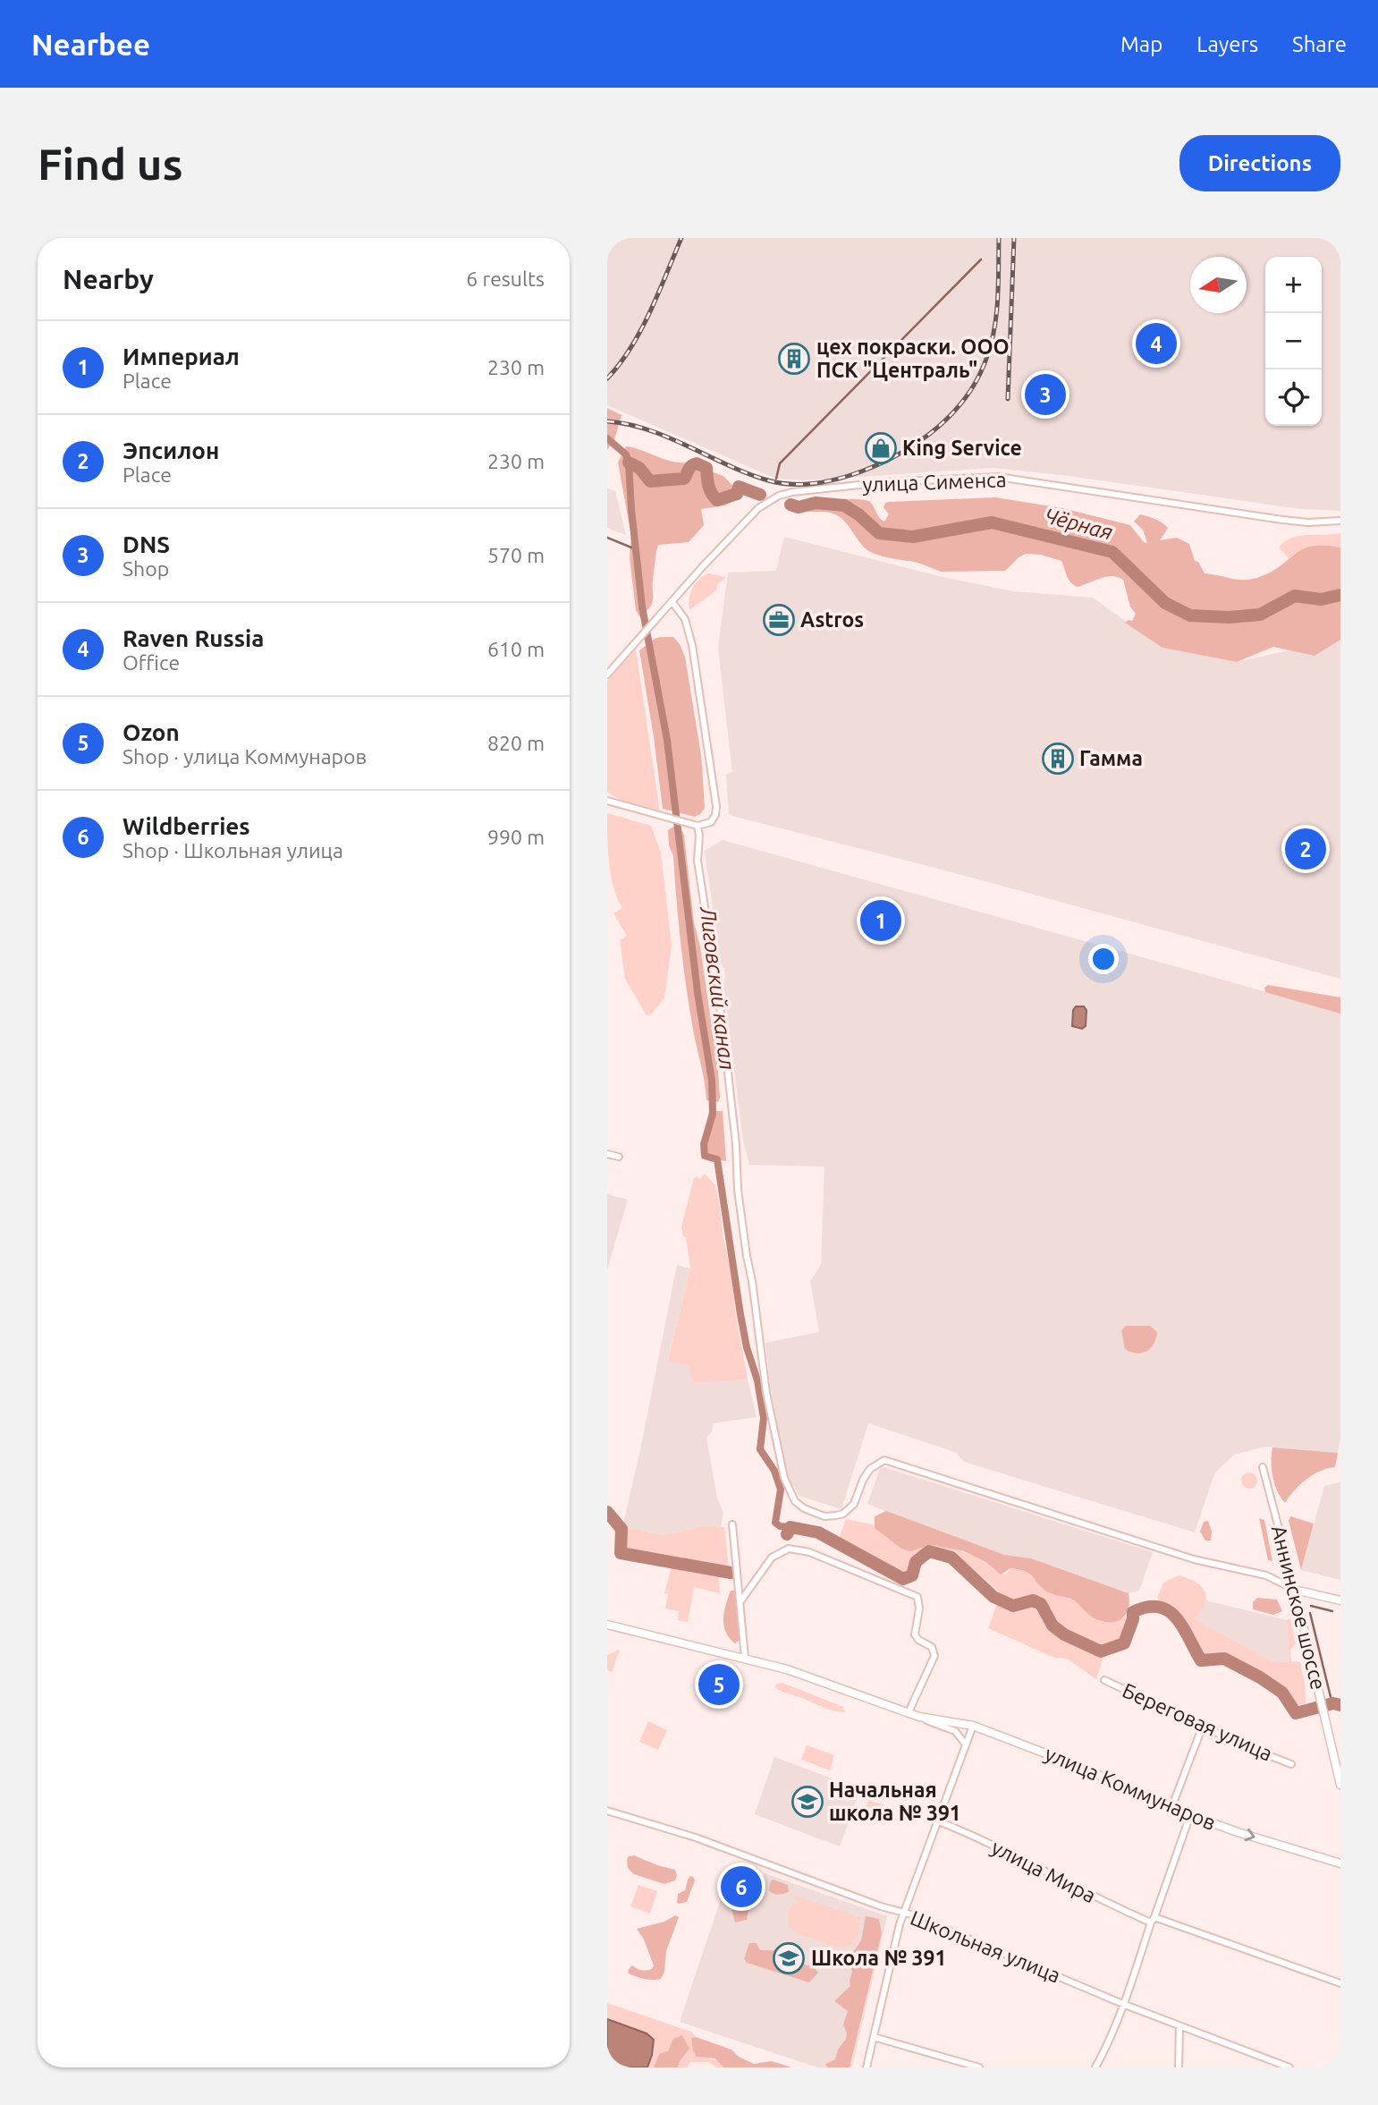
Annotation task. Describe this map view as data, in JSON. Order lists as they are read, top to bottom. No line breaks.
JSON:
{"streets":{"street":["улица Сименса","Аннинское шоссе","Береговая улица","улица Коммунаров","улица Мира","Школьная улица"]},"water":["Чёрная","Лиговский канал"],"places":{"building":["цех покраски. ООО ПСК \"Централь\"","Гамма"],"shop":["King Service"],"office":["Astros"],"school or university":["Начальная школа № 391","Школа № 391"]},"north":"left","page":{"header":"Nearbee","nav":["Map","Layers","Share"],"buttons":"Directions","title":"Find us","heading":["Nearby","6 results"],"map_buttons":["+","−"],"list":[{"mark":"1","name":"Империал","note":"Place","value":"230 m"},{"mark":"2","name":"Эпсилон","note":"Place","value":"230 m"},{"mark":"3","name":"DNS","note":"Shop","value":"570 m"},{"mark":"4","name":"Raven Russia","note":"Office","value":"610 m"},{"mark":"5","name":"Ozon","note":"Shop · улица Коммунаров","value":"820 m"},{"mark":"6","name":"Wildberries","note":"Shop · Школьная улица","value":"990 m"}],"pins":["4","3","2","1","5","6"]}}
